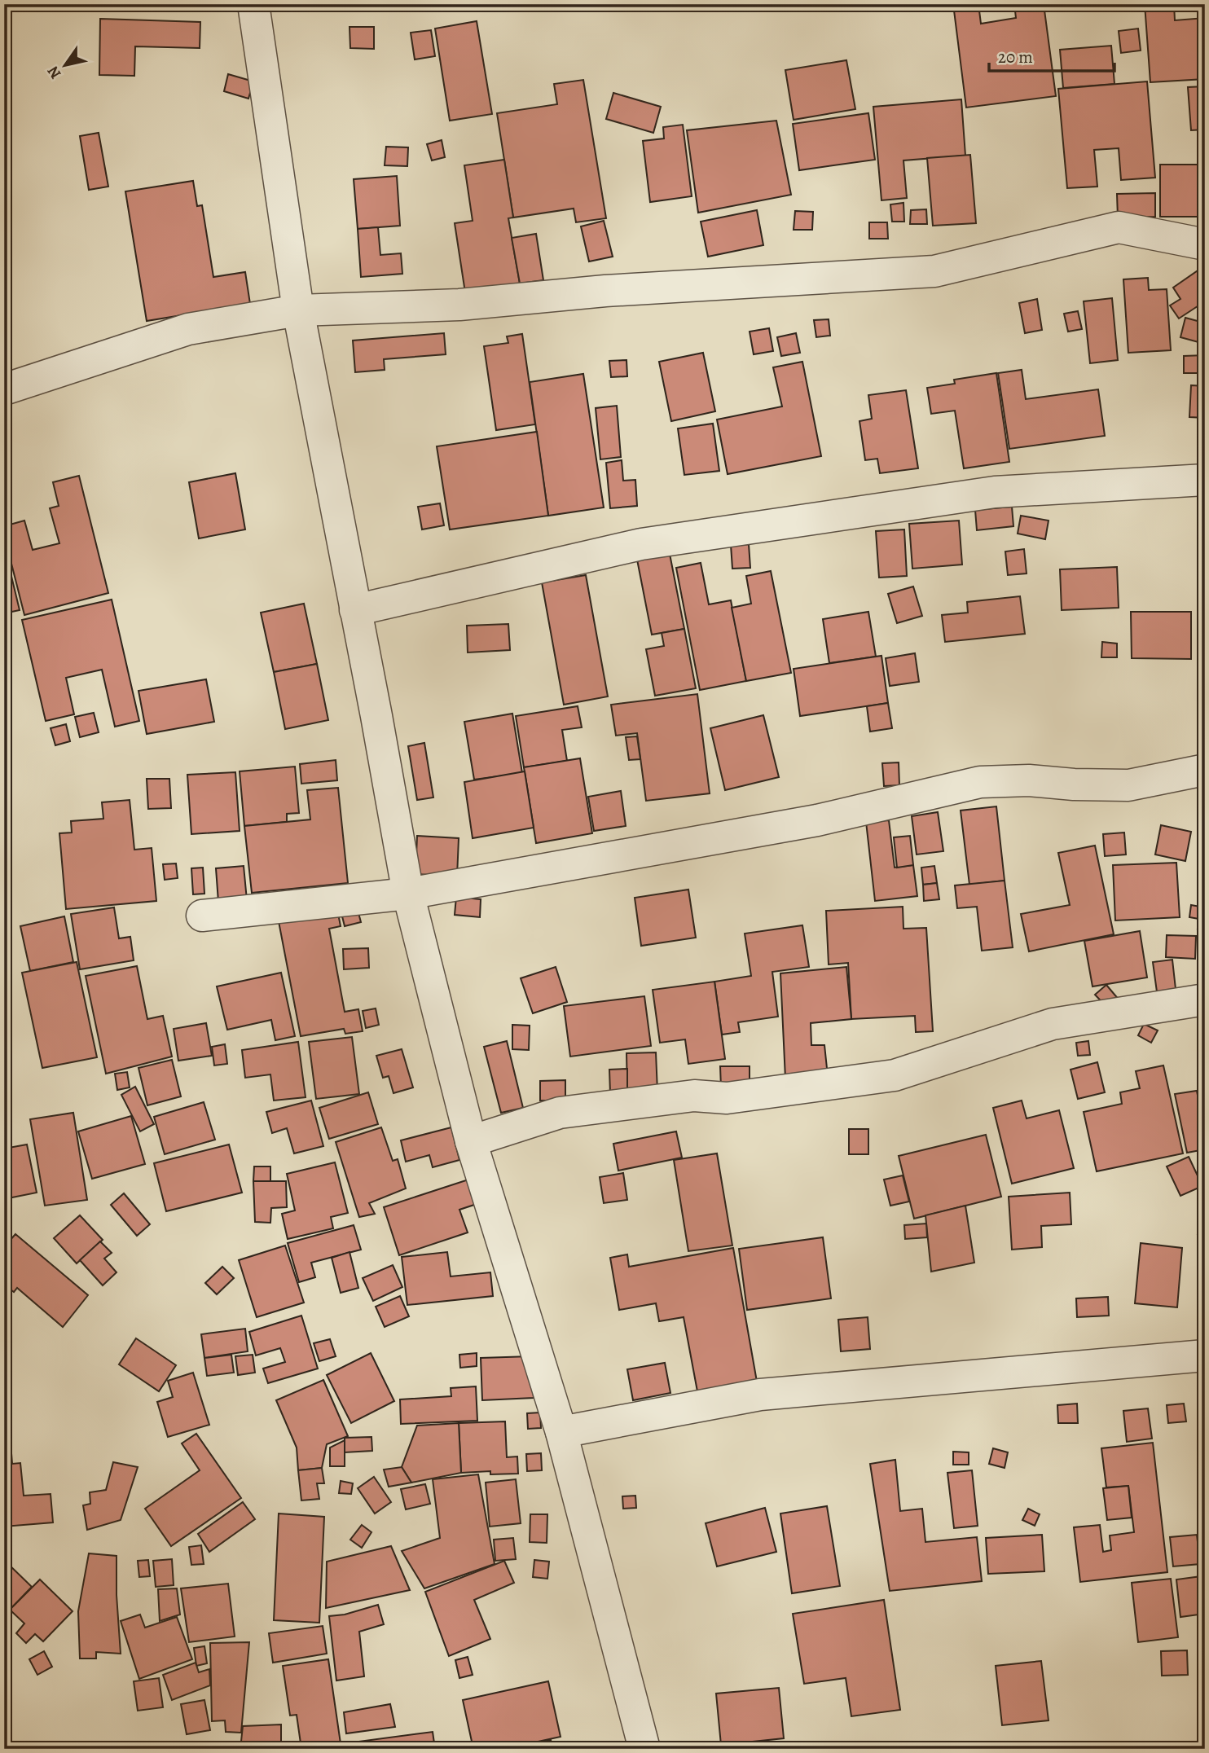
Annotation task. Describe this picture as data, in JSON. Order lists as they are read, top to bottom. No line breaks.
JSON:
{"scale_bar":"20 m","north":"bottom left"}
